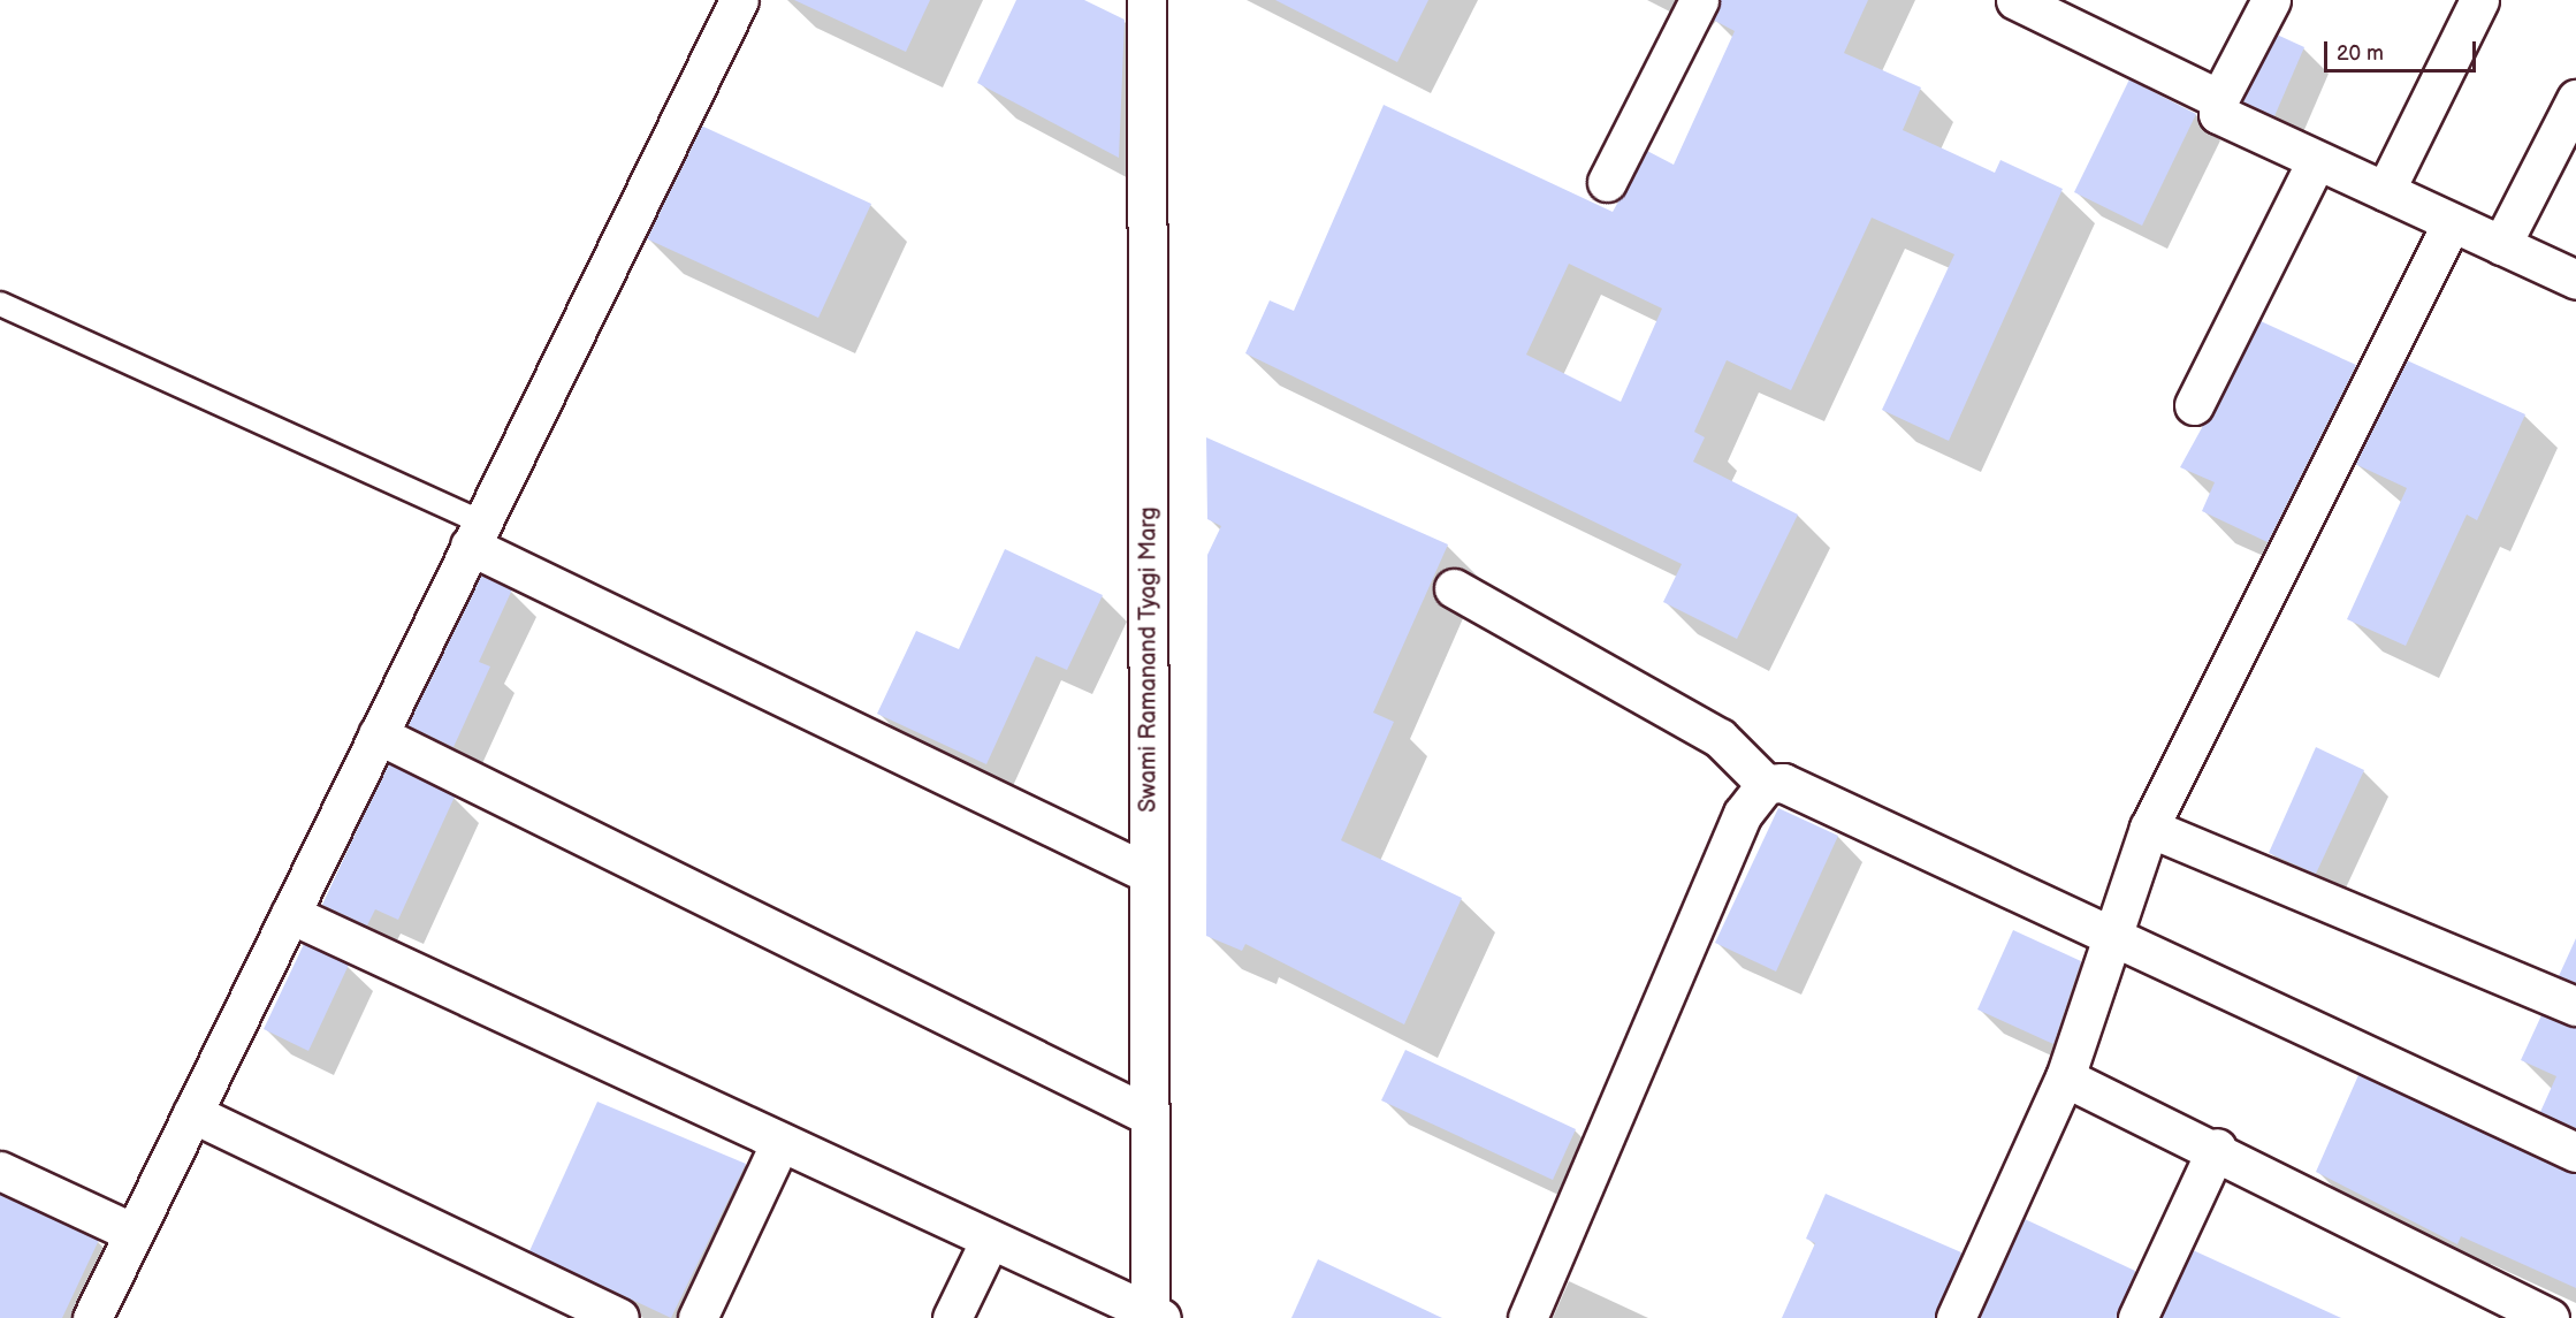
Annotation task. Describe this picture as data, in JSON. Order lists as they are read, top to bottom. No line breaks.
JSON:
{"streets":{"street":["Swami Ramanand Tyagi Marg"]},"scale_bar":"20 m"}
